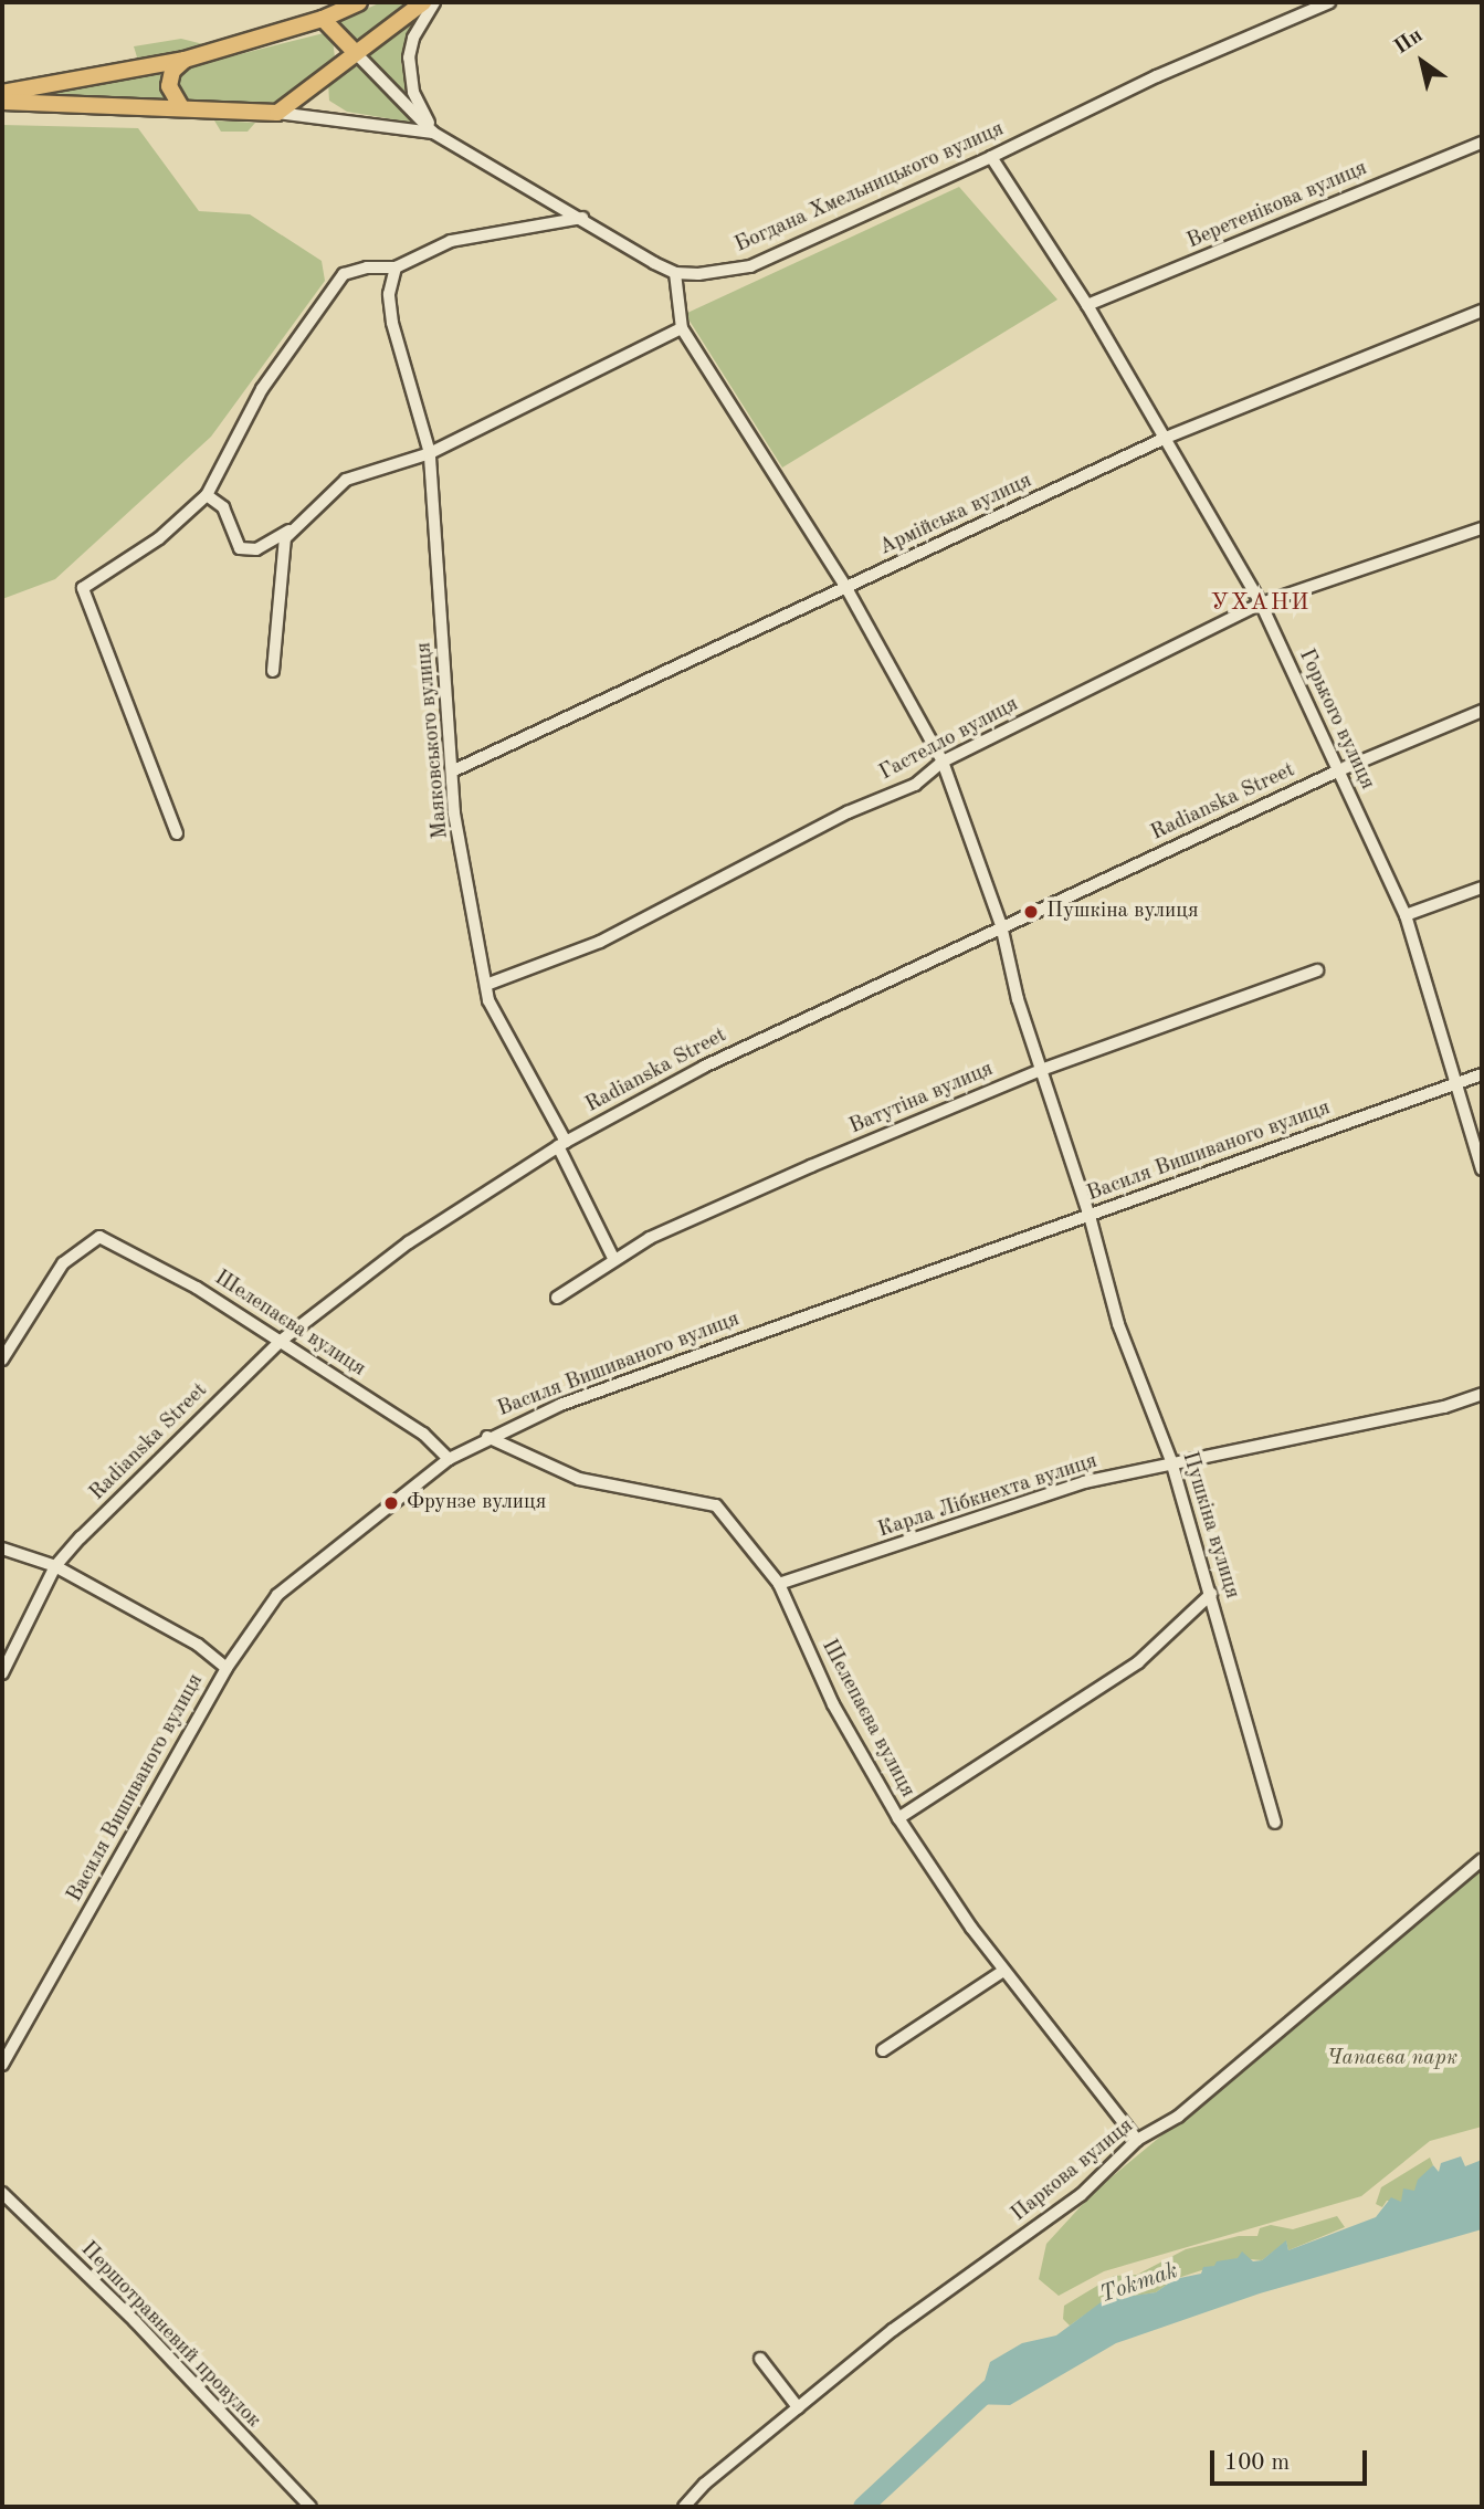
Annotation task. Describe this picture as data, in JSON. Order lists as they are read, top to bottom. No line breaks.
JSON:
{"streets":{"street":["Богдана Хмельницького вулиця","Веретенікова вулиця","Армійська вулиця","Горького вулиця","Гастелло вулиця","Маяковського вулиця","Radianska Street","Ватутіна вулиця","Василя Вишиваного вулиця","Шелепаєва вулиця","Карла Лібкнехта вулиця","Пушкіна вулиця","Паркова вулиця","Першотравневий провулок"]},"crossings":[["Богдана Хмельницького вулиця","Горького вулиця"],["Богдана Хмельницького вулиця","Пушкіна вулиця"],["Веретенікова вулиця","Горького вулиця"],["Армійська вулиця","Горького вулиця"],["Армійська вулиця","Маяковського вулиця"],["Армійська вулиця","Пушкіна вулиця"],["Горького вулиця","Гастелло вулиця"],["Горького вулиця","Radianska Street"],["Горького вулиця","Василя Вишиваного вулиця"],["Гастелло вулиця","Маяковського вулиця"],["Гастелло вулиця","Пушкіна вулиця"],["Маяковського вулиця","Radianska Street"],["Маяковського вулиця","Ватутіна вулиця"],["Radianska Street","Шелепаєва вулиця"],["Radianska Street","Пушкіна вулиця"],["Ватутіна вулиця","Пушкіна вулиця"],["Василя Вишиваного вулиця","Шелепаєва вулиця"],["Василя Вишиваного вулиця","Пушкіна вулиця"],["Шелепаєва вулиця","Карла Лібкнехта вулиця"],["Шелепаєва вулиця","Паркова вулиця"],["Карла Лібкнехта вулиця","Пушкіна вулиця"]],"districts":["УХАНИ"],"water":["Tokmak"],"parks":["Чапаєва парк"],"places":["Пушкіна вулиця","Фрунзе вулиця"],"scale_bar":"100 m","north":"top left"}
